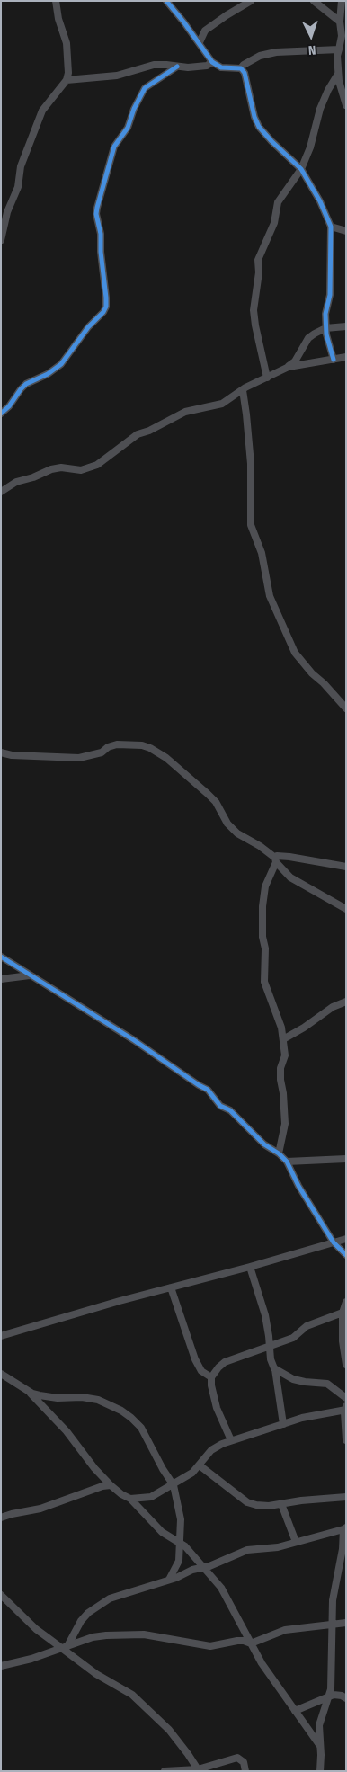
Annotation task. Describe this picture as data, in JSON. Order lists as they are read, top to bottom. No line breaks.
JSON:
{"north":"bottom"}
